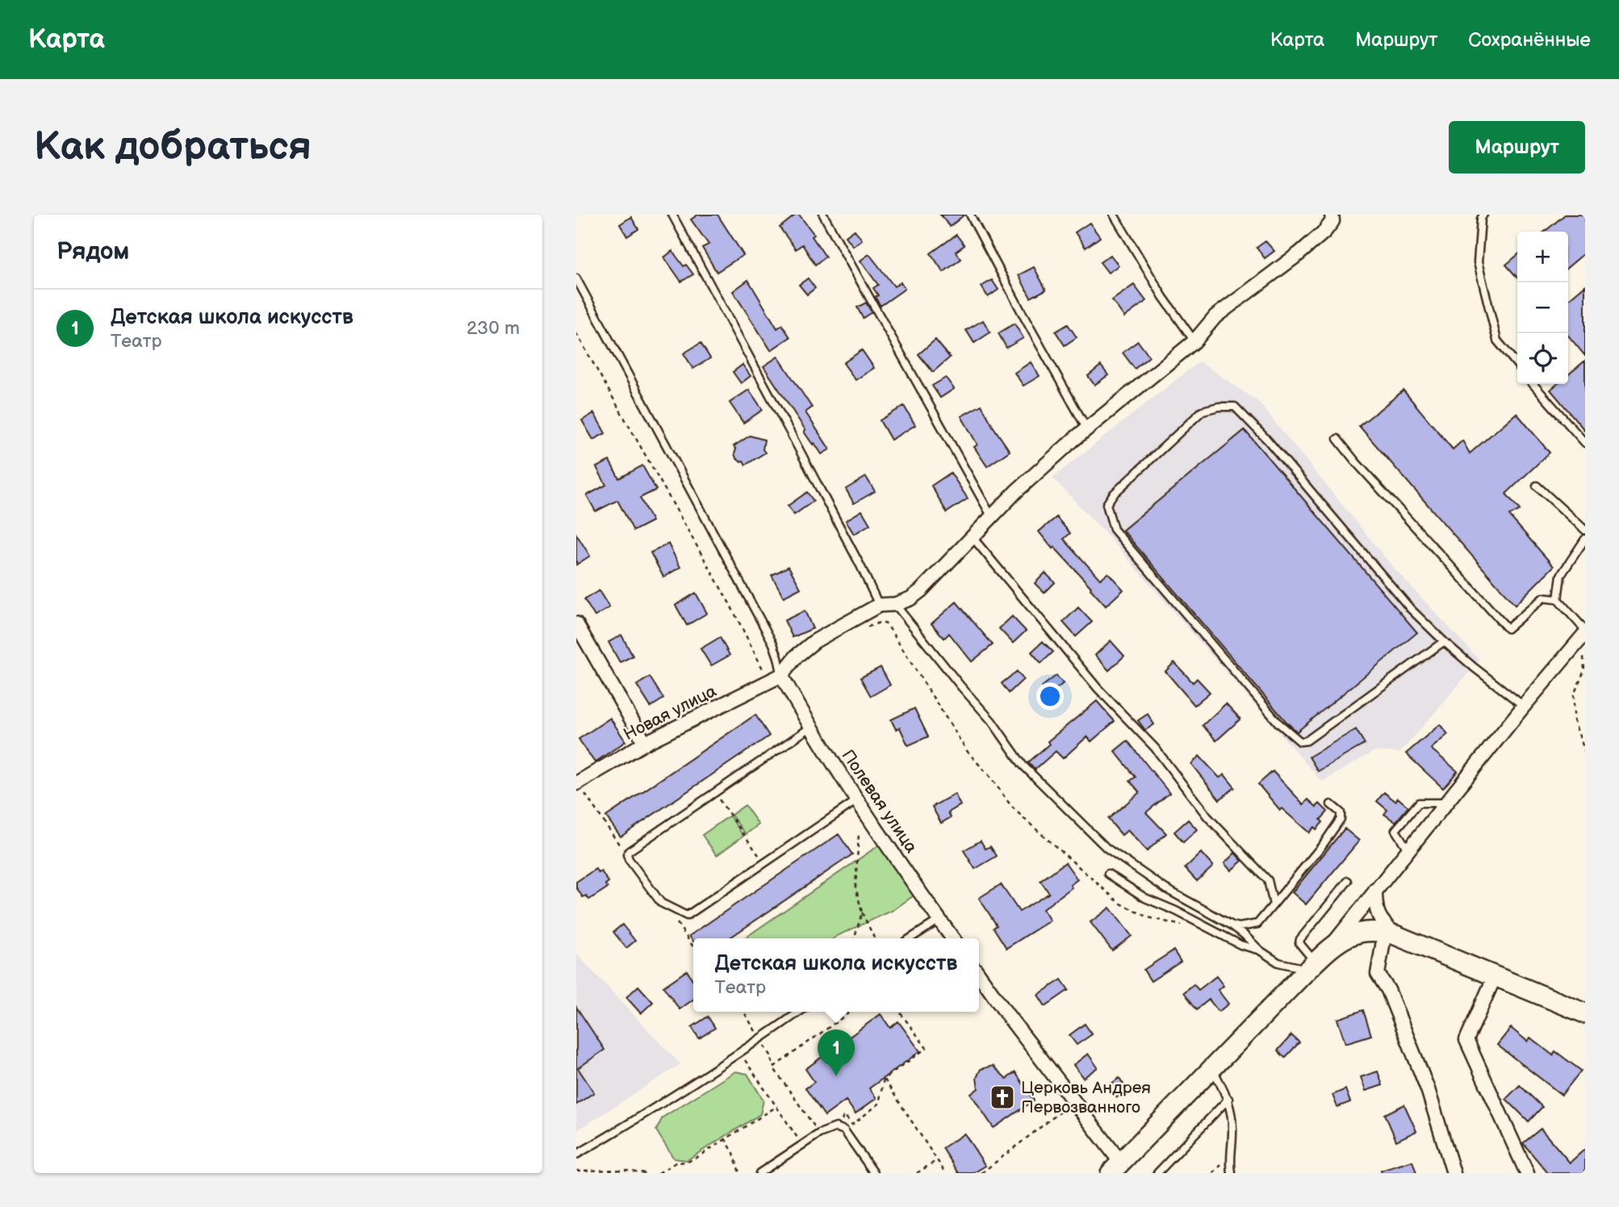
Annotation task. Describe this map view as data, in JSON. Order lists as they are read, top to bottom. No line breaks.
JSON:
{"streets":{"street":["Новая улица","Полевая улица"]},"crossings":[["Новая улица","Полевая улица"]],"places":{"church":["Церковь Андрея Первозванного"]},"page":{"header":"Карта","nav":["Карта","Маршрут","Сохранённые"],"buttons":"Маршрут","title":"Как добраться","heading":"Рядом","map_buttons":["+","−"],"list":[{"mark":"1","name":"Детская школа искусств","note":"Театр","value":"230 m"}],"popup":["Детская школа искусств","Театр"],"pins":"1"}}
